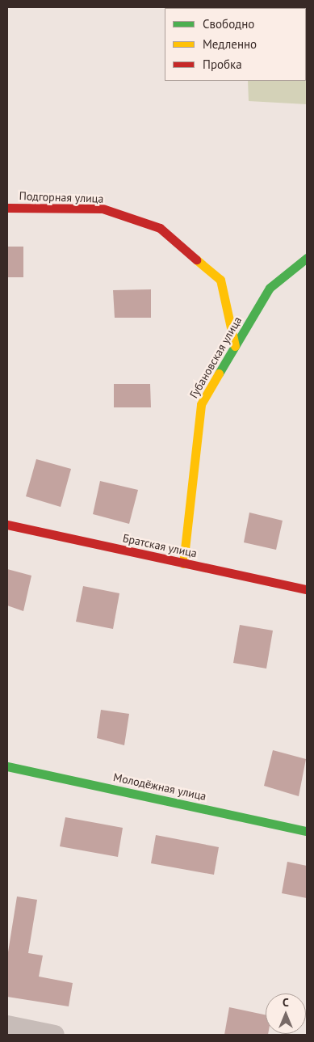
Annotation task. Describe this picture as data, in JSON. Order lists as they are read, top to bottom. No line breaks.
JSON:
{"streets":{"street":["Подгорная улица","Губановская улица","Братская улица","Молодёжная улица"]},"crossings":[["Подгорная улица","Губановская улица"],["Губановская улица","Братская улица"]],"legend":["Свободно","Медленно","Пробка"],"north":"top"}
